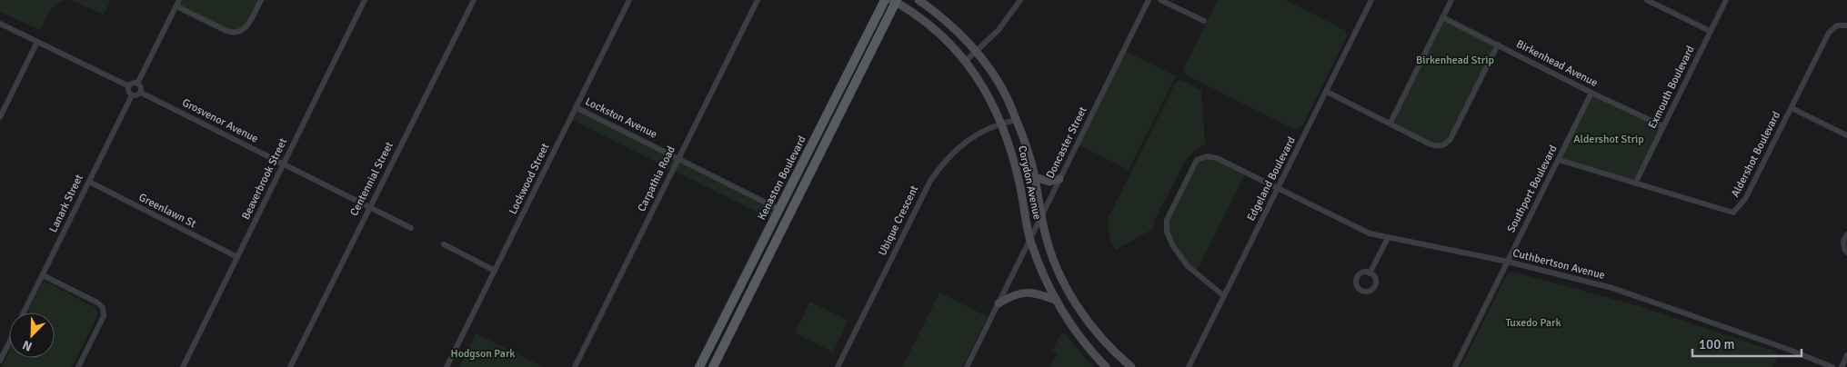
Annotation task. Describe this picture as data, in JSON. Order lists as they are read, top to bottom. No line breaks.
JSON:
{"streets":{"main road":["Kenaston Boulevard","Corydon Avenue"],"street":["Birkenhead Avenue","Exmouth Boulevard","Lockston Avenue","Grosvenor Avenue","Doncaster Street","Aldershot Boulevard","Beaverbrook Street","Centennial Street","Lockwood Street","Carpathia Road","Edgeland Boulevard","Southport Boulevard","Lanark Street","Greenlawn St","Ubique Crescent","Cuthbertson Avenue"]},"crossings":[["Birkenhead Avenue","Exmouth Boulevard"],["Birkenhead Avenue","Southport Boulevard"],["Exmouth Boulevard","Aldershot Boulevard"],["Lockston Avenue","Kenaston Boulevard"],["Lockston Avenue","Lockwood Street"],["Lockston Avenue","Carpathia Road"],["Grosvenor Avenue","Beaverbrook Street"],["Grosvenor Avenue","Centennial Street"],["Grosvenor Avenue","Lanark Street"],["Doncaster Street","Corydon Avenue"],["Aldershot Boulevard","Southport Boulevard"],["Kenaston Boulevard","Corydon Avenue"],["Beaverbrook Street","Greenlawn St"],["Edgeland Boulevard","Cuthbertson Avenue"],["Corydon Avenue","Ubique Crescent"],["Southport Boulevard","Cuthbertson Avenue"],["Lanark Street","Greenlawn St"]],"parks":["Birkenhead Strip","Aldershot Strip","Tuxedo Park","Hodgson Park"],"scale_bar":"100 m","north":"bottom left"}
